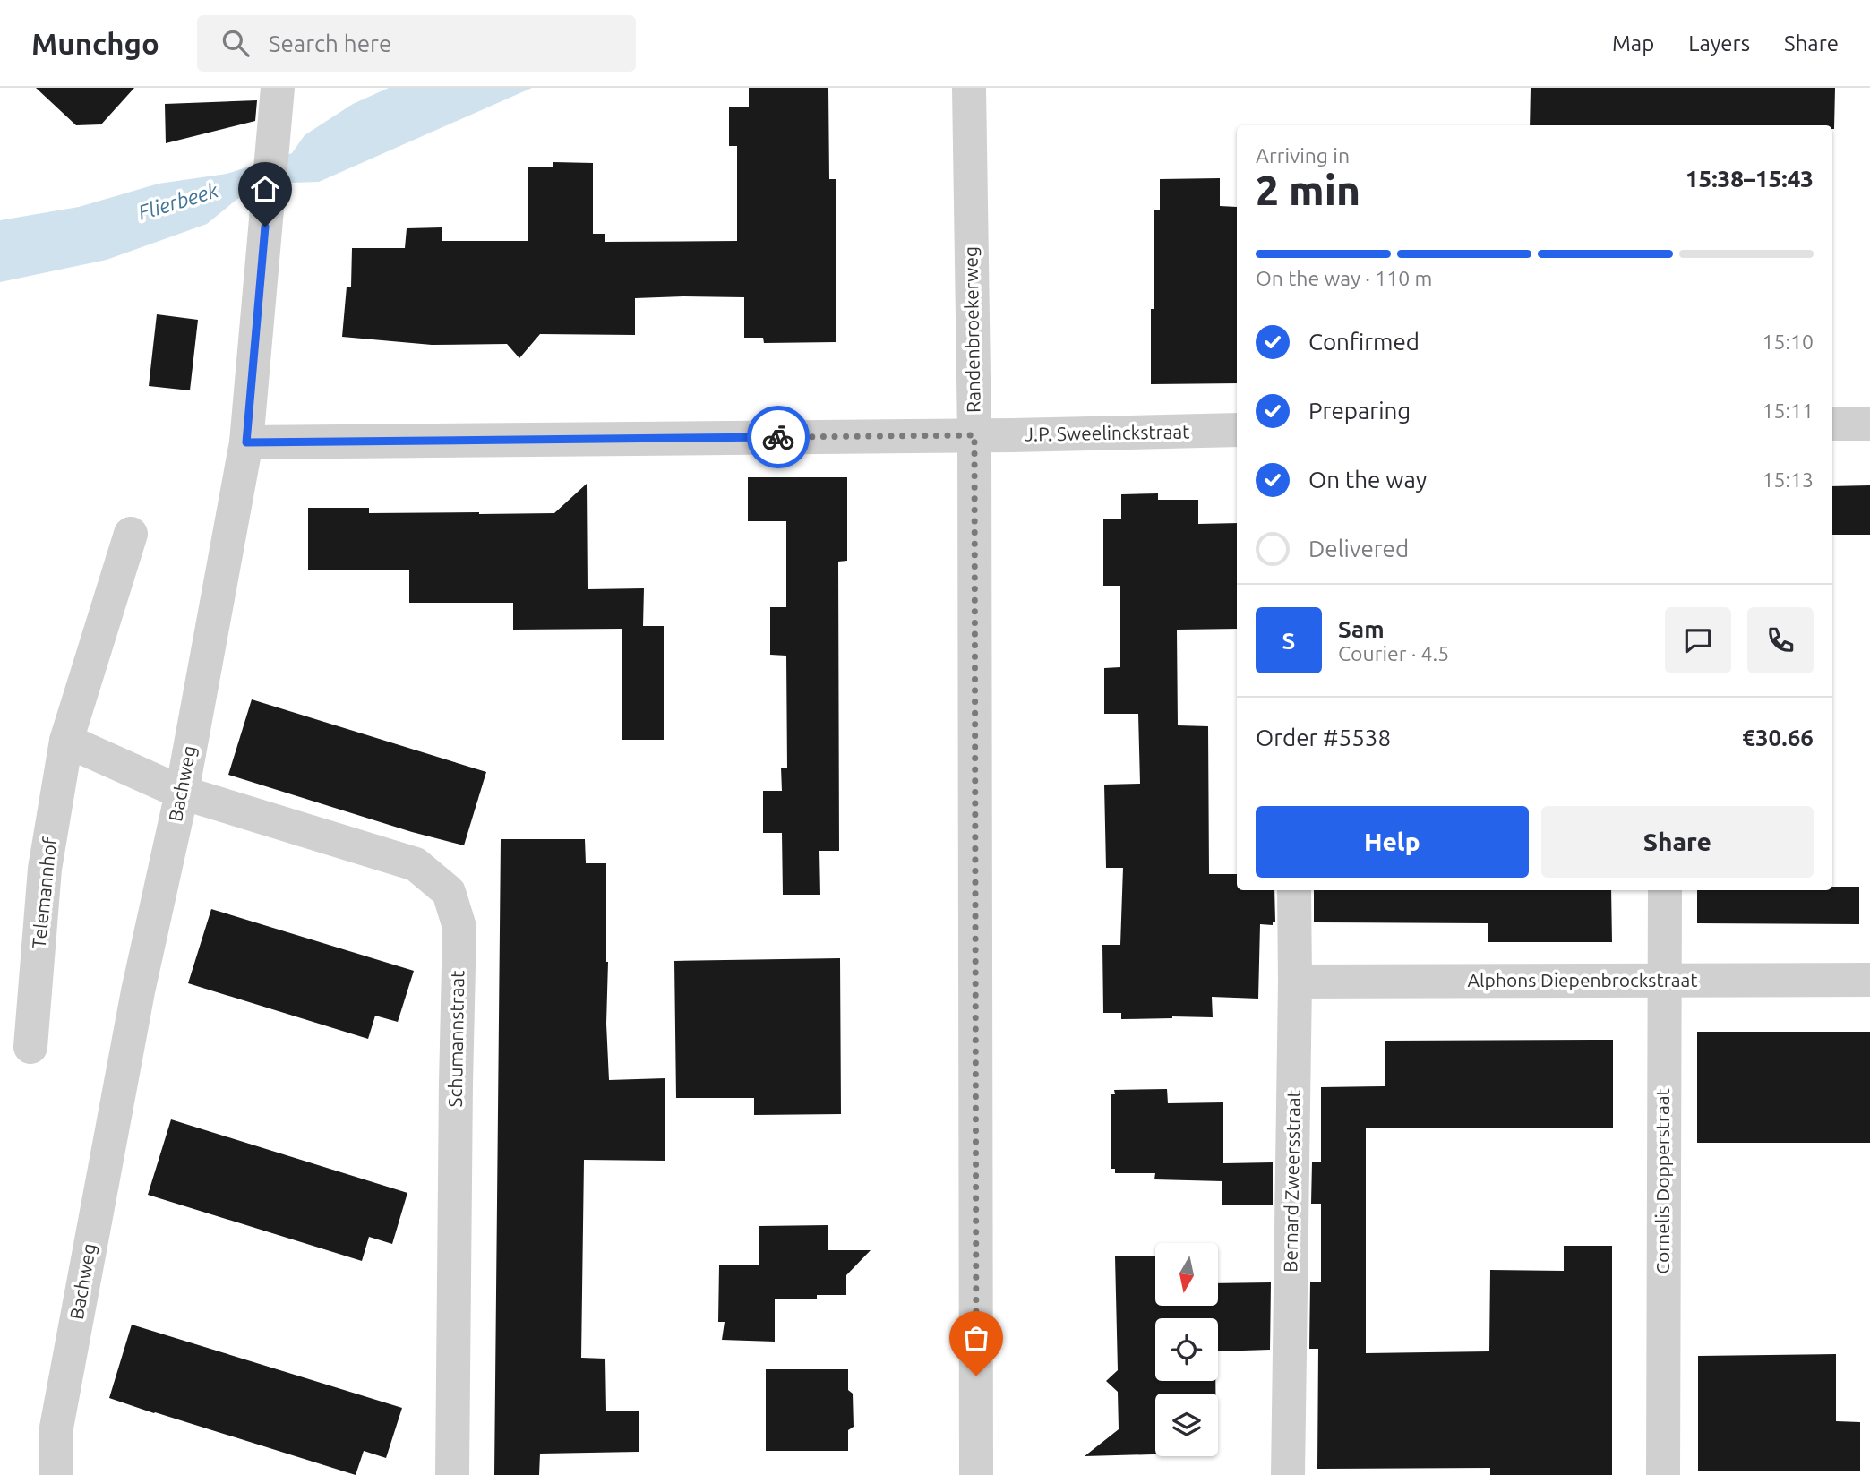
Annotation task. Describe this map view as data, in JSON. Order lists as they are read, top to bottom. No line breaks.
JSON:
{"streets":{"street":["Randenbroekerweg","J.P. Sweelinckstraat","Bachweg","Telemannhof","Alphons Diepenbrockstraat","Schumannstraat","Bernard Zweersstraat","Cornelis Dopperstraat"]},"crossings":[["Randenbroekerweg","J.P. Sweelinckstraat"],["J.P. Sweelinckstraat","Bachweg"],["Bachweg","Schumannstraat"],["Alphons Diepenbrockstraat","Bernard Zweersstraat"],["Alphons Diepenbrockstraat","Cornelis Dopperstraat"]],"water":["Flierbeek"],"north":"bottom","page":{"header":"Munchgo","search":"Search here","nav":["Map","Layers","Share"],"heading":["2 min","Arriving in","15:38–15:43"],"panel":["Sam","Courier · 4.5","Order #5538","€30.66"],"bar":"On the way · 110 m","list":[["Confirmed","15:10"],["Preparing","15:11"],["On the way","15:13"],"Delivered"],"round":"S","buttons":["Help","Share"]}}
